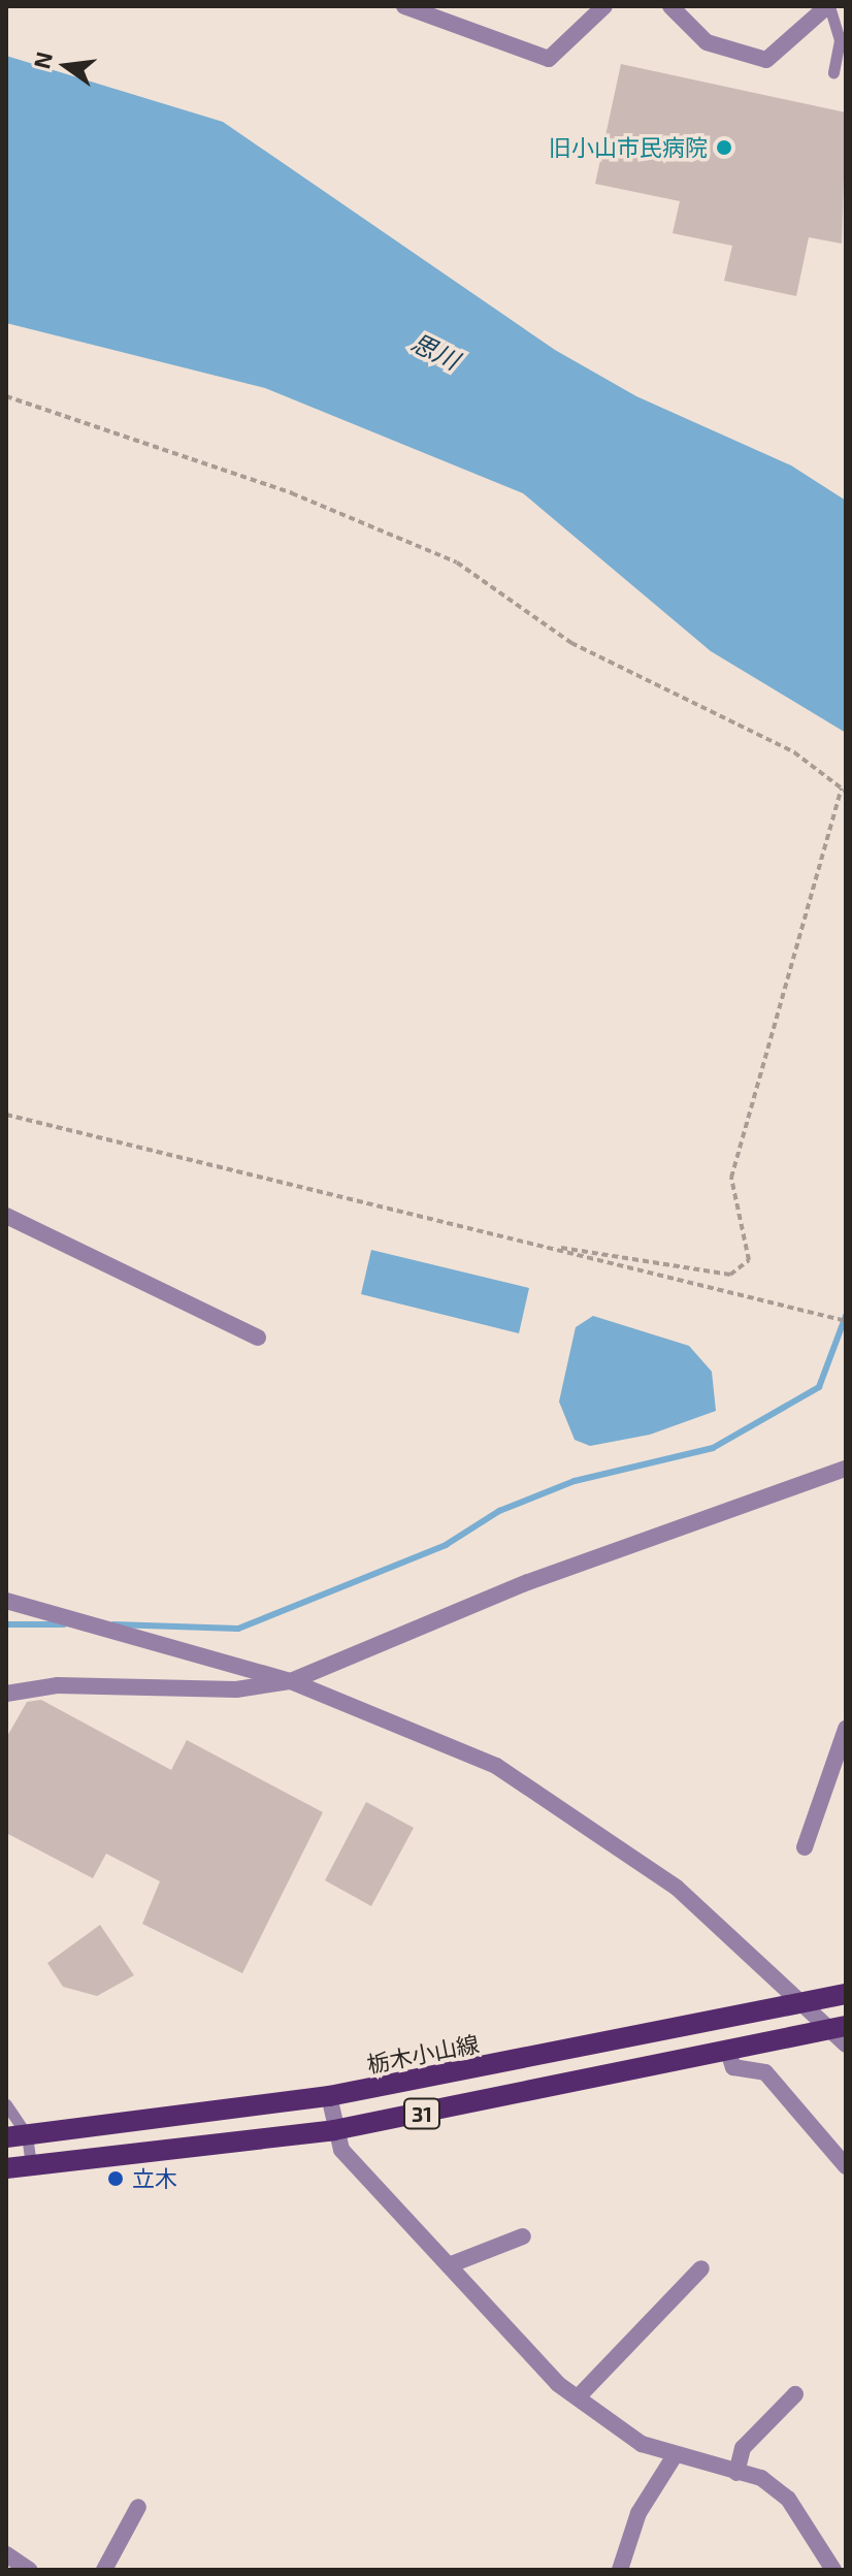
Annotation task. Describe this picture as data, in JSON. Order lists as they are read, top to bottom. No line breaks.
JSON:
{"streets":{"main road":["栃木小山線","31"]},"water":["思川"],"places":["旧小山市民病院","立木"],"north":"left"}
